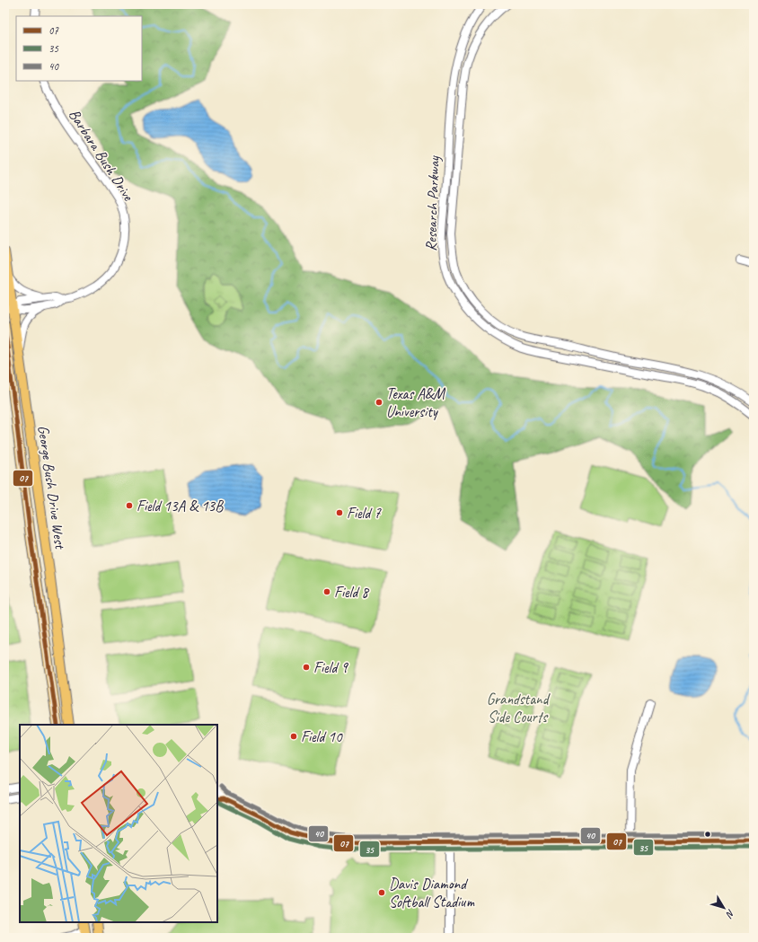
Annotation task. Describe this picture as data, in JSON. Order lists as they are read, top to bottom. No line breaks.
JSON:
{"streets":{"main road":["George Bush Drive West"],"street":["Barbara Bush Drive","Research Parkway"]},"crossings":[["Barbara Bush Drive","George Bush Drive West"]],"parks":["Grandstand Side Courts"],"places":["Texas A&M University","Field 13A & 13B","Field 7","Field 8","Field 9","Field 10","Davis Diamond Softball Stadium"],"lines":["transit line 07","transit line 40","transit line 35"],"legend":["07","35","40"],"north":"bottom right"}
